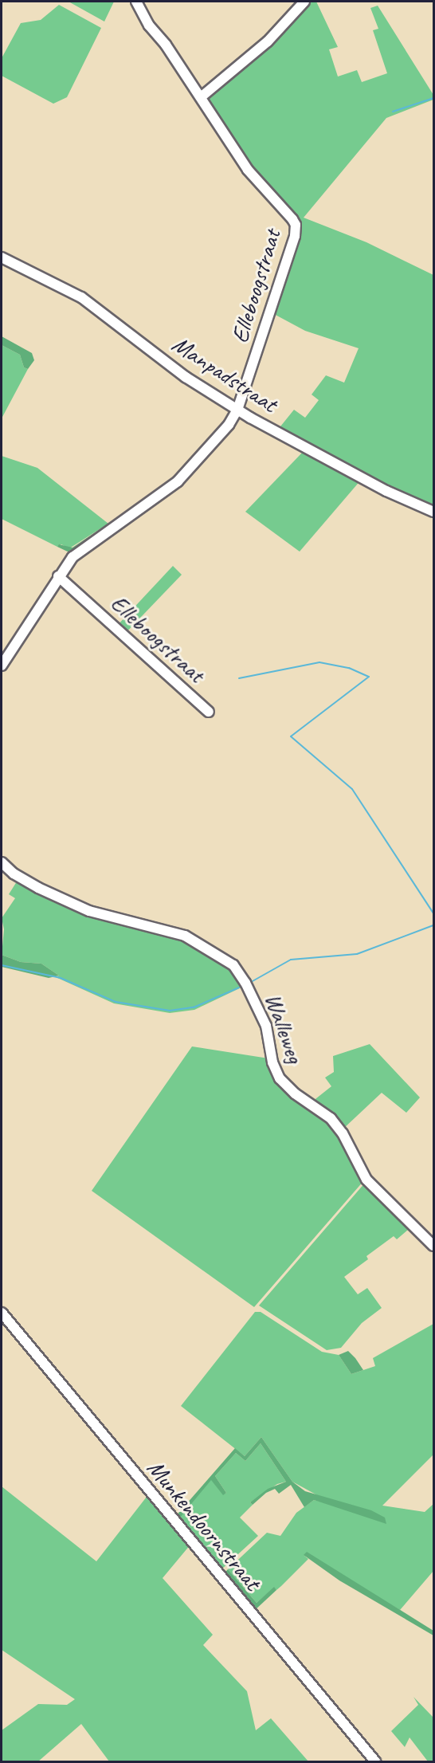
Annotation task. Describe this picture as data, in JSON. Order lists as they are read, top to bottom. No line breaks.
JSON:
{"streets":{"street":["Elleboogstraat","Manpadstraat","Walleweg","Munkendoornstraat"]},"crossings":[["Elleboogstraat","Manpadstraat"]]}
